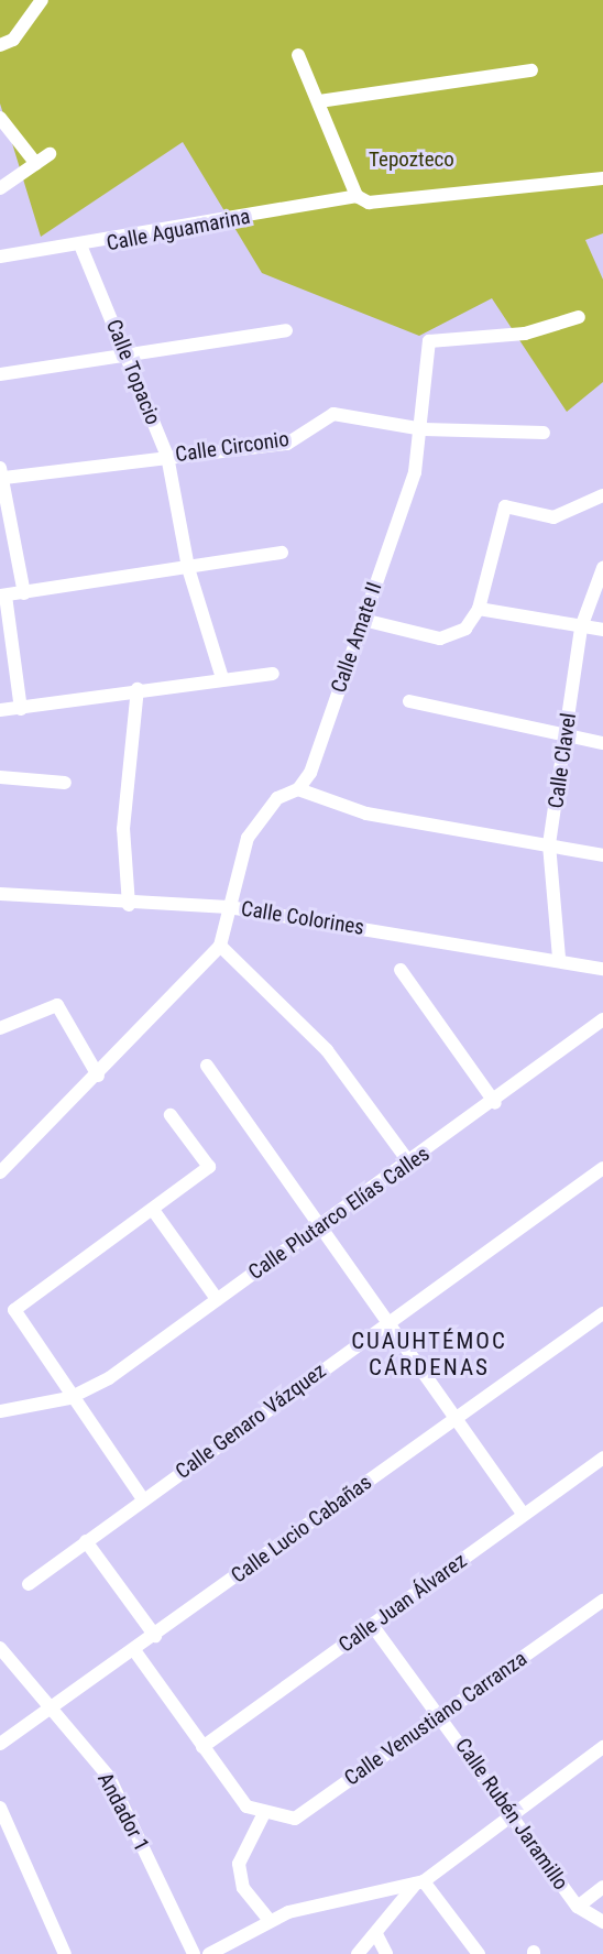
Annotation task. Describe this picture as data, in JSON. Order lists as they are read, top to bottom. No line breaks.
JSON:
{"streets":{"street":["Calle Aguamarina","Calle Topacio","Calle Circonio","Calle Amate II","Calle Clavel","Calle Colorines","Calle Plutarco Elías Calles","Calle Genaro Vázquez","Calle Lucio Cabañas","Calle Juan Álvarez","Calle Venustiano Carranza","Andador 1","Calle Rubén Jaramillo"]},"crossings":[["Calle Aguamarina","Calle Topacio"],["Calle Topacio","Calle Circonio"],["Calle Circonio","Calle Amate II"],["Calle Clavel","Calle Colorines"],["Calle Lucio Cabañas","Andador 1"],["Calle Juan Álvarez","Calle Rubén Jaramillo"],["Calle Venustiano Carranza","Calle Rubén Jaramillo"]],"districts":["CUAUHTÉMOC CÁRDENAS"],"parks":["Tepozteco"]}
